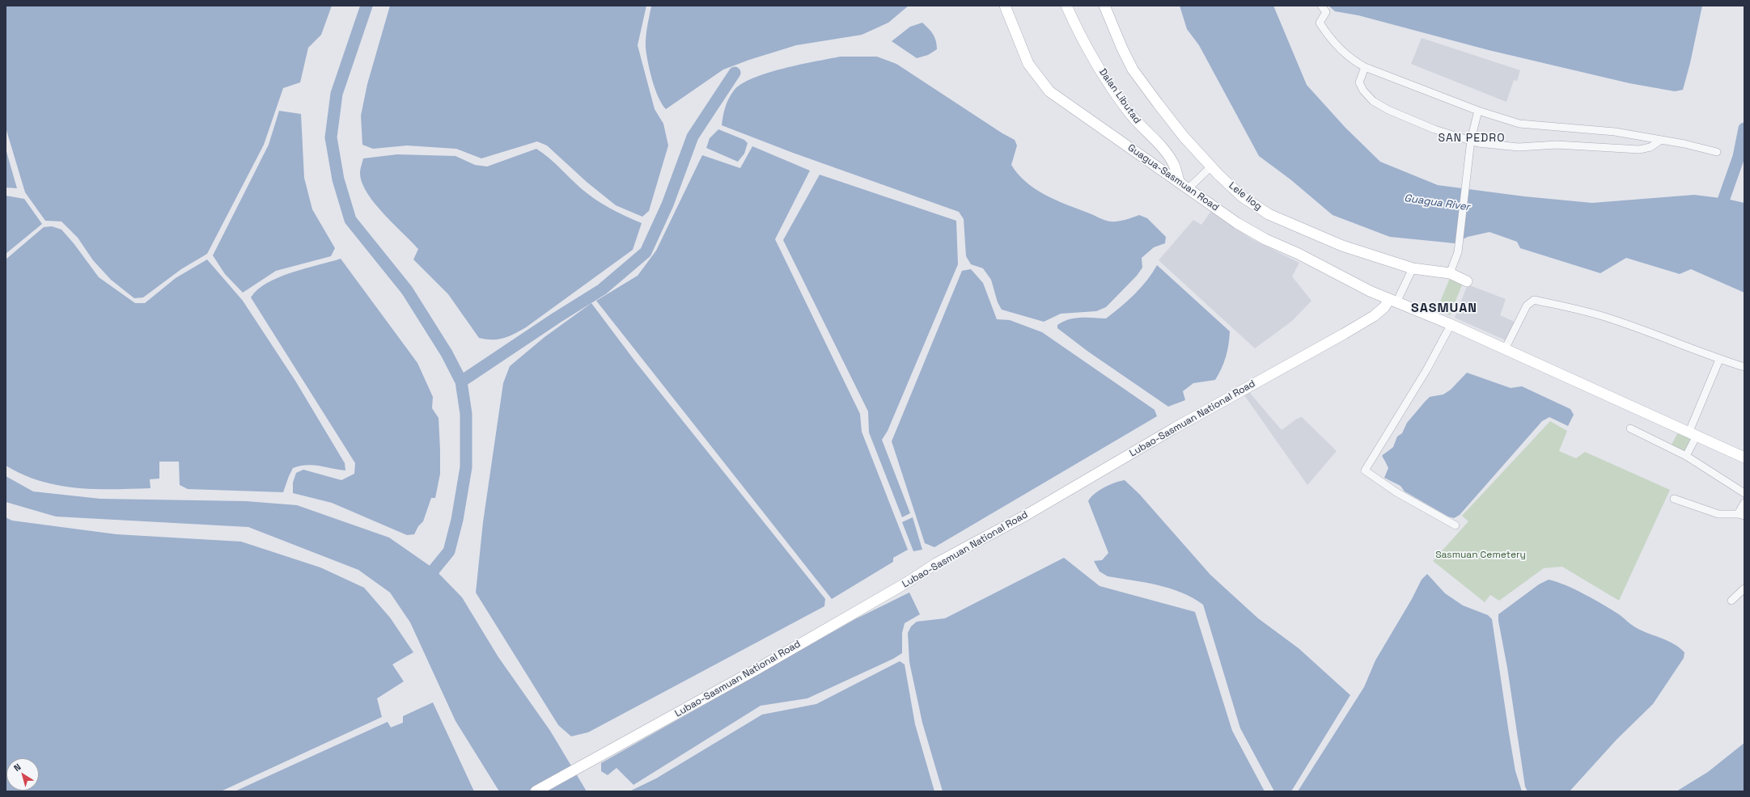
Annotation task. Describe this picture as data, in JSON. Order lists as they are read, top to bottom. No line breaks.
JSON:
{"streets":{"main road":["Dalan Libutad","Guagua-Sasmuan Road","Lele Ilog","Lubao-Sasmuan National Road"]},"crossings":[["Dalan Libutad","Guagua-Sasmuan Road"],["Guagua-Sasmuan Road","Lubao-Sasmuan National Road"]],"districts":["SAN PEDRO","SASMUAN"],"water":["Guagua River"],"parks":["Sasmuan Cemetery"],"north":"top left"}
